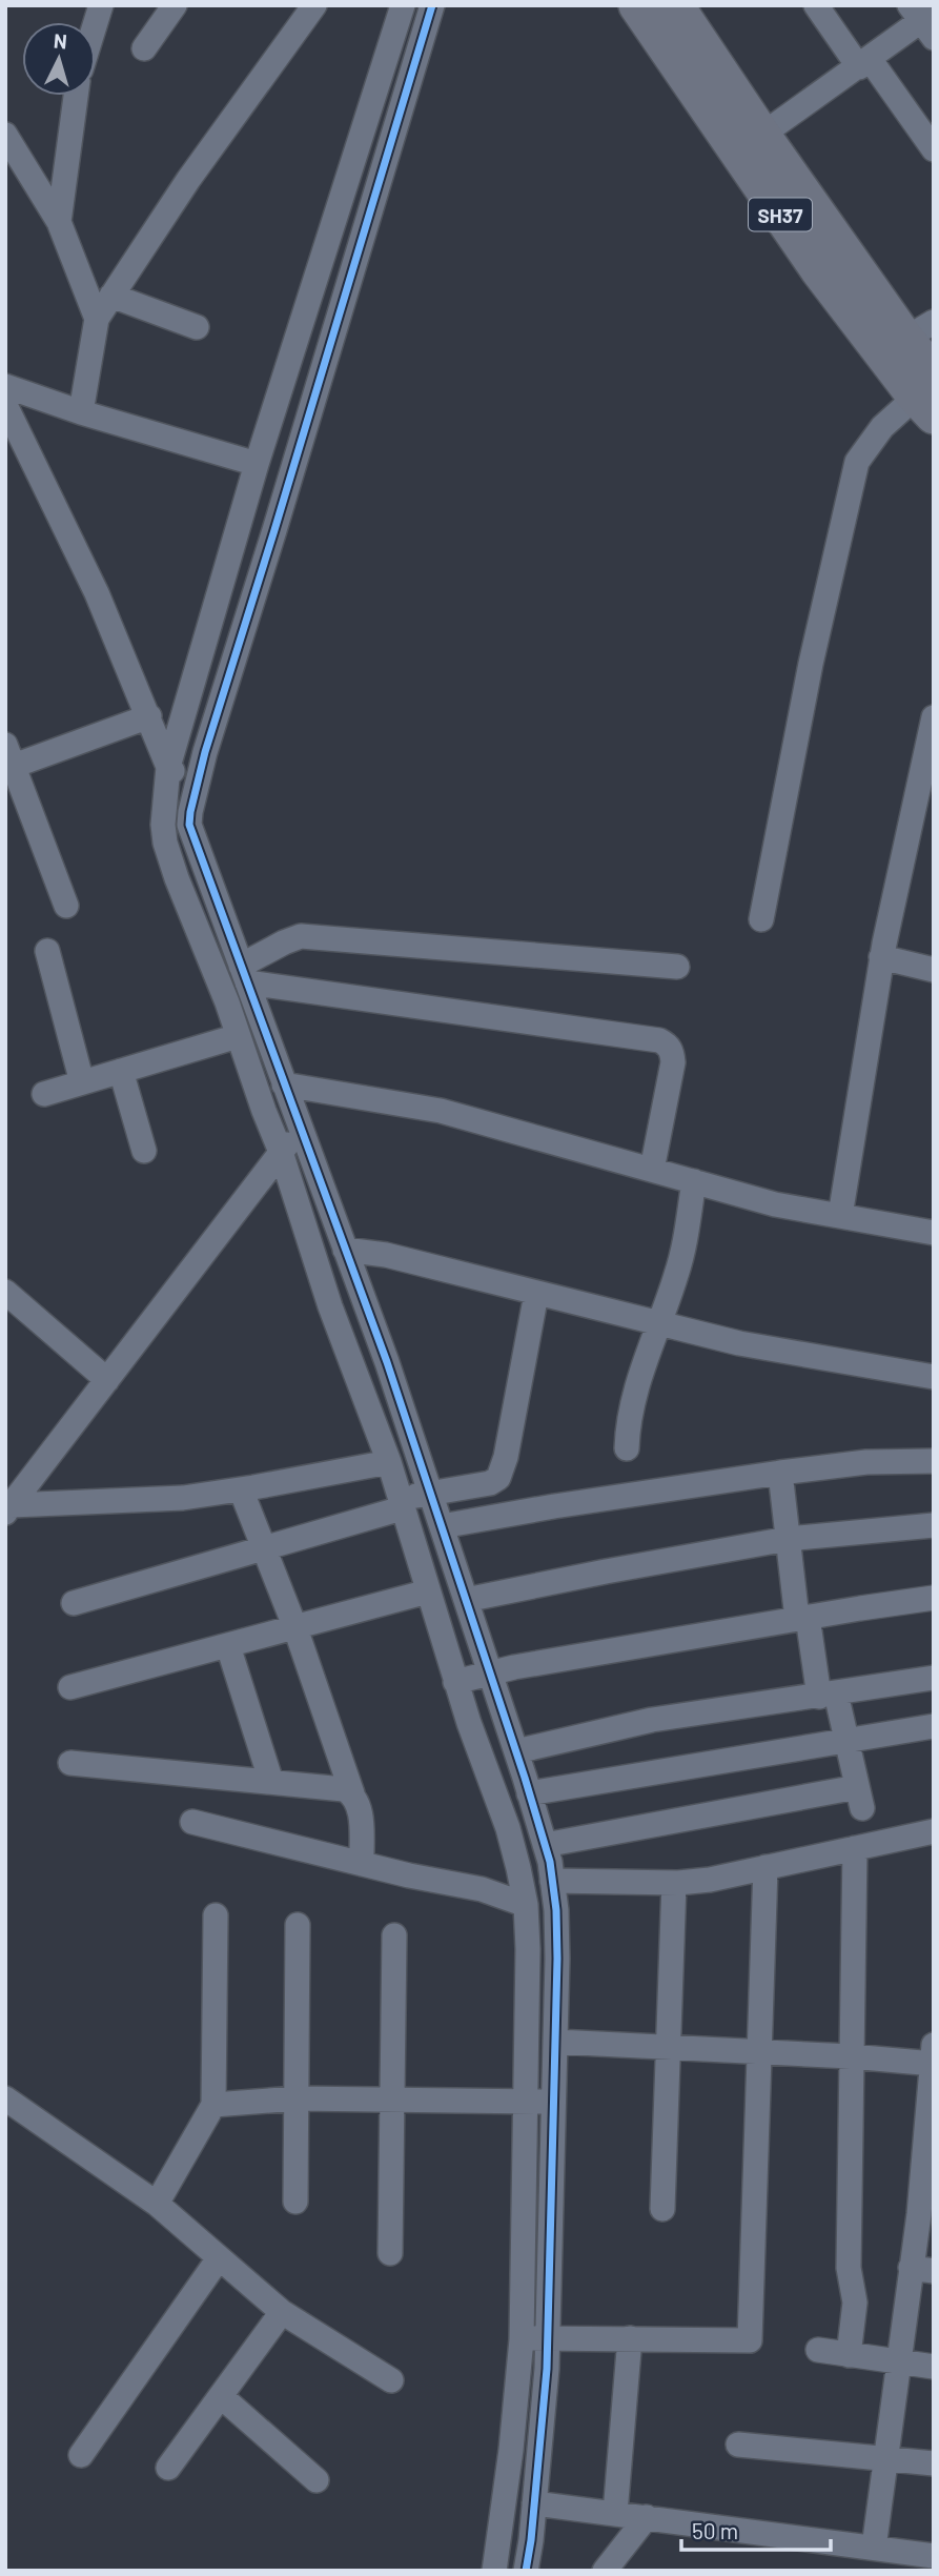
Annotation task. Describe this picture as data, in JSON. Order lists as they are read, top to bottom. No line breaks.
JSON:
{"streets":{"main road":["SH37"]},"scale_bar":"50 m","north":"top"}
